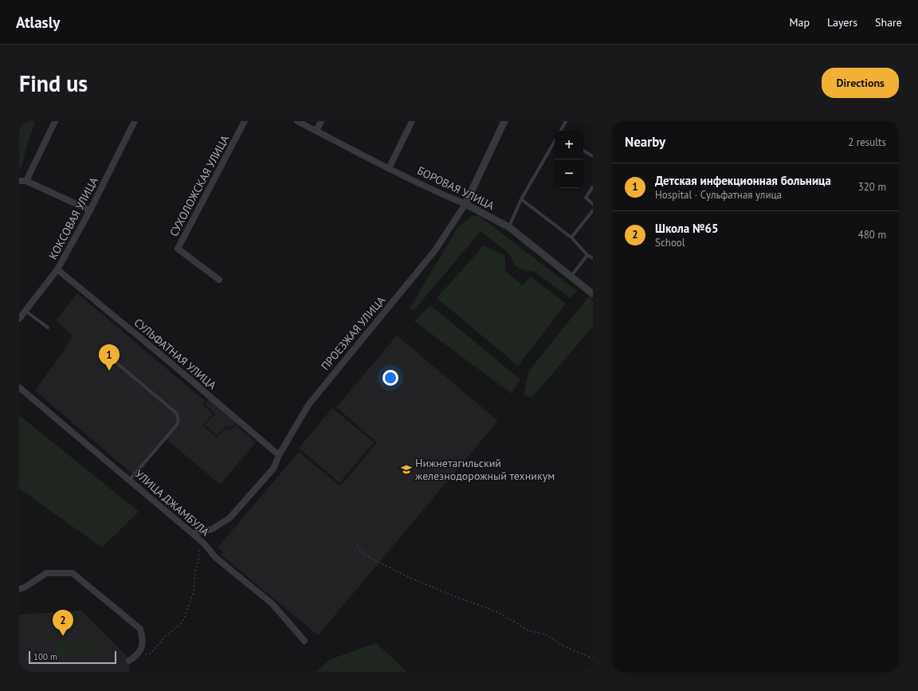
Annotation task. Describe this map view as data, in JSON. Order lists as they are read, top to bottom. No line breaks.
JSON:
{"streets":{"street":["СУХОЛОЖСКАЯ УЛИЦА","БОРОВАЯ УЛИЦА","КОКСОВАЯ УЛИЦА","ПРОЕЗЖАЯ УЛИЦА","СУЛЬФАТНАЯ УЛИЦА","УЛИЦА ДЖАМБУЛА"]},"crossings":[["БОРОВАЯ УЛИЦА","ПРОЕЗЖАЯ УЛИЦА"],["КОКСОВАЯ УЛИЦА","СУЛЬФАТНАЯ УЛИЦА"],["ПРОЕЗЖАЯ УЛИЦА","СУЛЬФАТНАЯ УЛИЦА"],["ПРОЕЗЖАЯ УЛИЦА","УЛИЦА ДЖАМБУЛА"]],"places":{"school or university":["Нижнетагильский железнодорожный техникум"]},"scale_bar":"100 m","page":{"header":"Atlasly","nav":["Map","Layers","Share"],"buttons":"Directions","title":"Find us","heading":["Nearby","2 results"],"map_buttons":["+","−"],"list":[{"mark":"1","name":"Детская инфекционная больница","note":"Hospital · Сульфатная улица","value":"320 m"},{"mark":"2","name":"Школа №65","note":"School","value":"480 m"}],"pins":["1","2"],"scale":"100 m"}}
